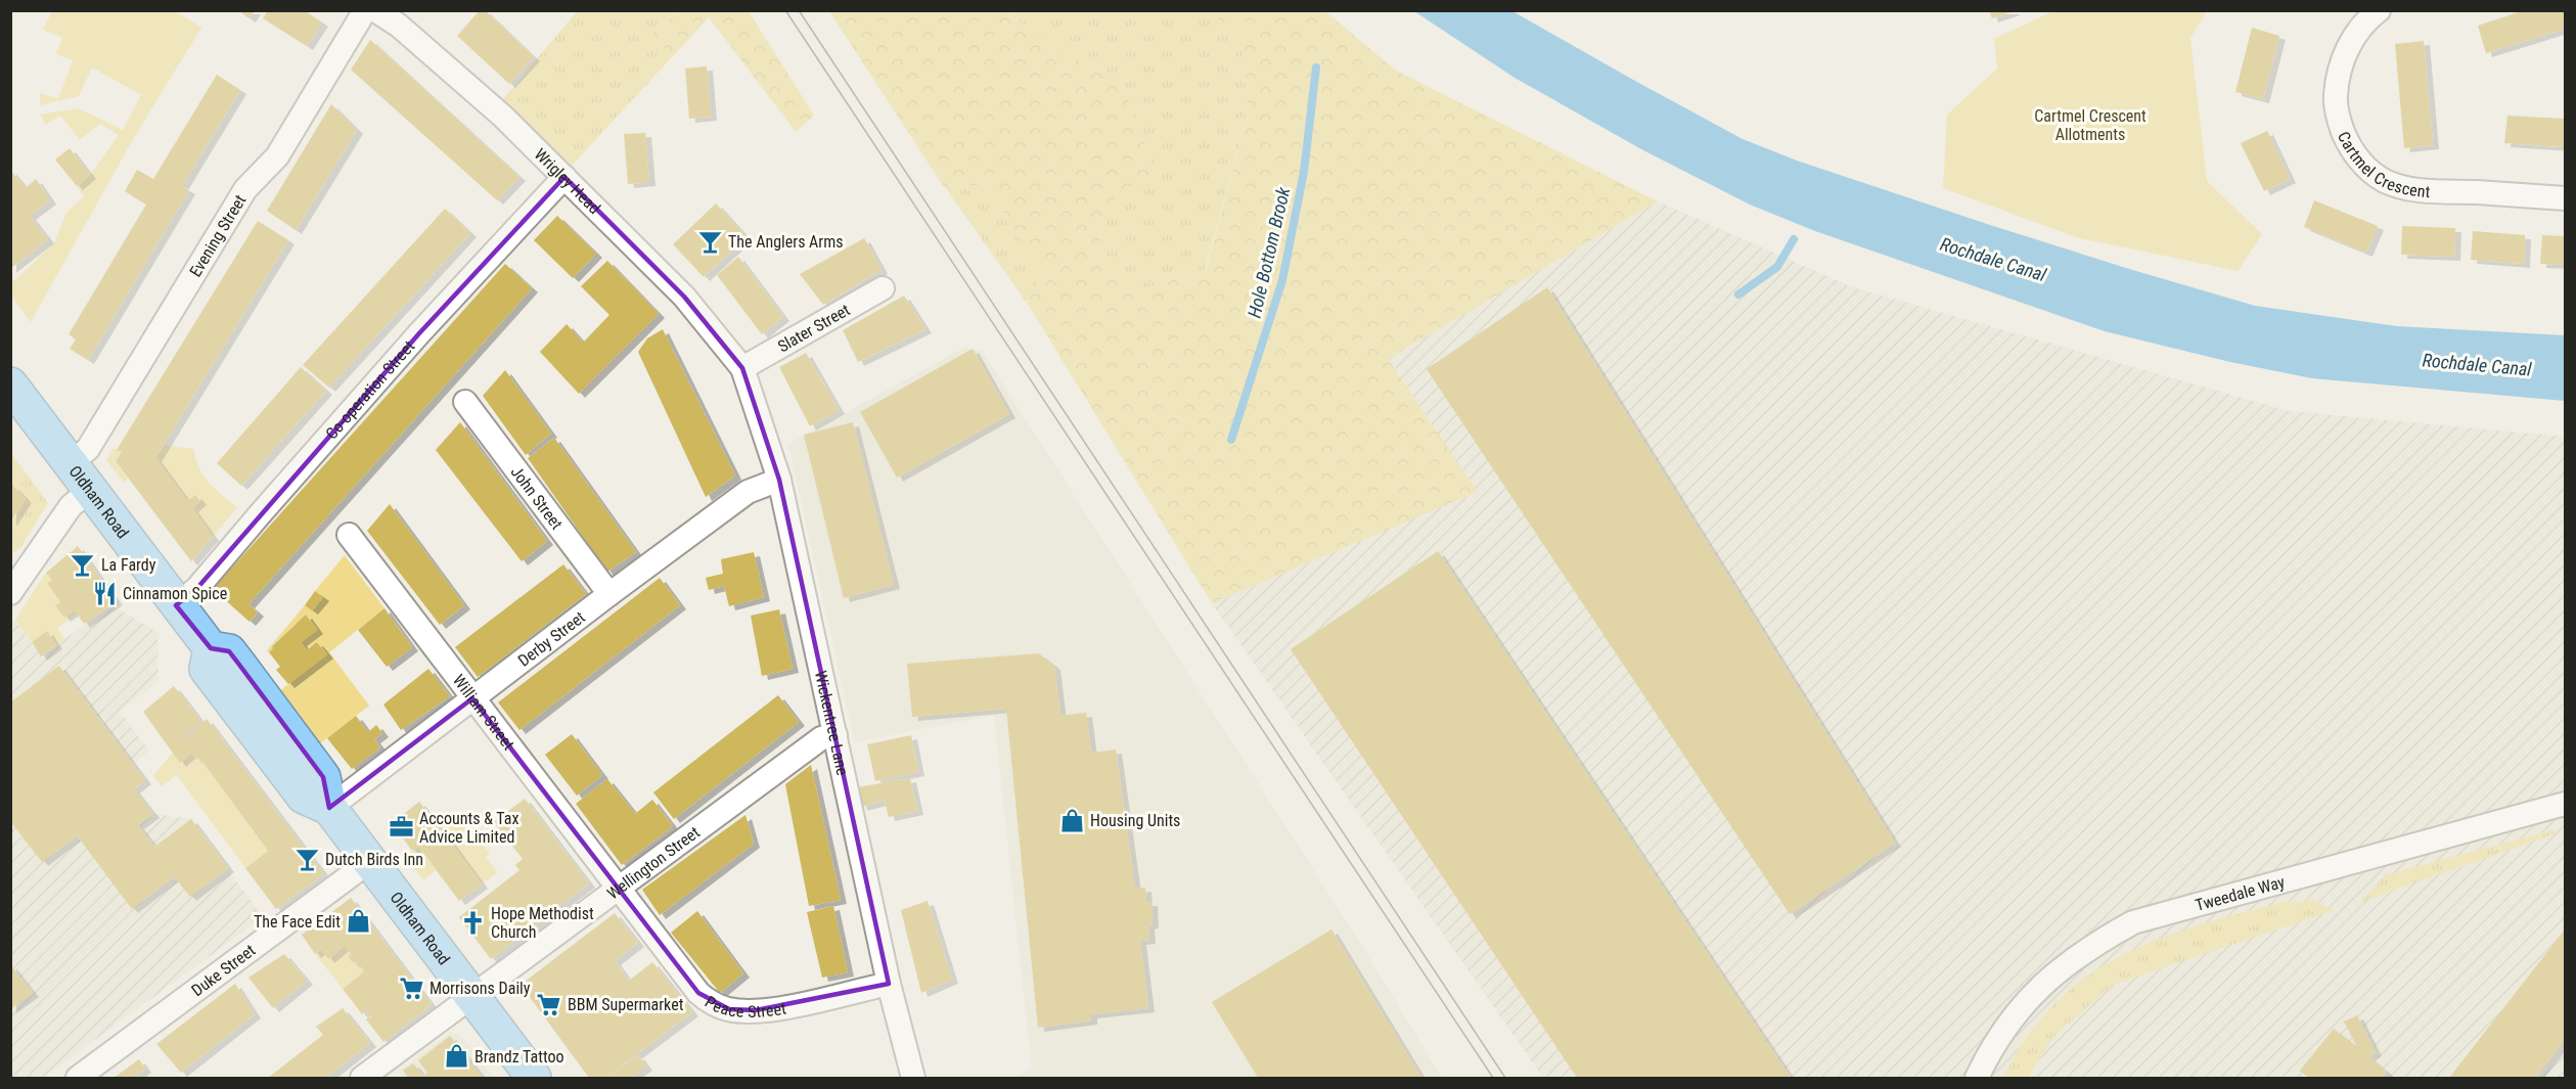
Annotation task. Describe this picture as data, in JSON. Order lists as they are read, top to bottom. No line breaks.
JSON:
{"streets":{"highway":["Oldham Road"],"street":["Cartmel Crescent","Wrigley Head","Evening Street","Slater Street","Co-operation Street","John Street","Derby Street","William Street","Wickentree Lane","Wellington Street","Tweedale Way","Duke Street","Peace Street"]},"crossings":[["Wrigley Head","Slater Street"],["Wrigley Head","Co-operation Street"],["Wrigley Head","Wickentree Lane"],["Evening Street","Oldham Road"],["Slater Street","Wickentree Lane"],["Co-operation Street","Oldham Road"],["John Street","Derby Street"],["Oldham Road","Derby Street"],["Oldham Road","Wellington Street"],["Oldham Road","Duke Street"],["Derby Street","William Street"],["Derby Street","Wickentree Lane"],["William Street","Wellington Street"],["William Street","Peace Street"],["Wickentree Lane","Wellington Street"],["Wickentree Lane","Peace Street"],["Wellington Street","Peace Street"]],"water":["Hole Bottom Brook","Rochdale Canal"],"parks":["Cartmel Crescent Allotments"],"places":{"bar":["The Anglers Arms","La Fardy","Dutch Birds Inn"],"restaurant":["Cinnamon Spice"],"shop":["Housing Units","The Face Edit","Brandz Tattoo"],"office":["Accounts & Tax Advice Limited"],"church":["Hope Methodist Church"],"supermarket":["Morrisons Daily","BBM Supermarket"]}}
